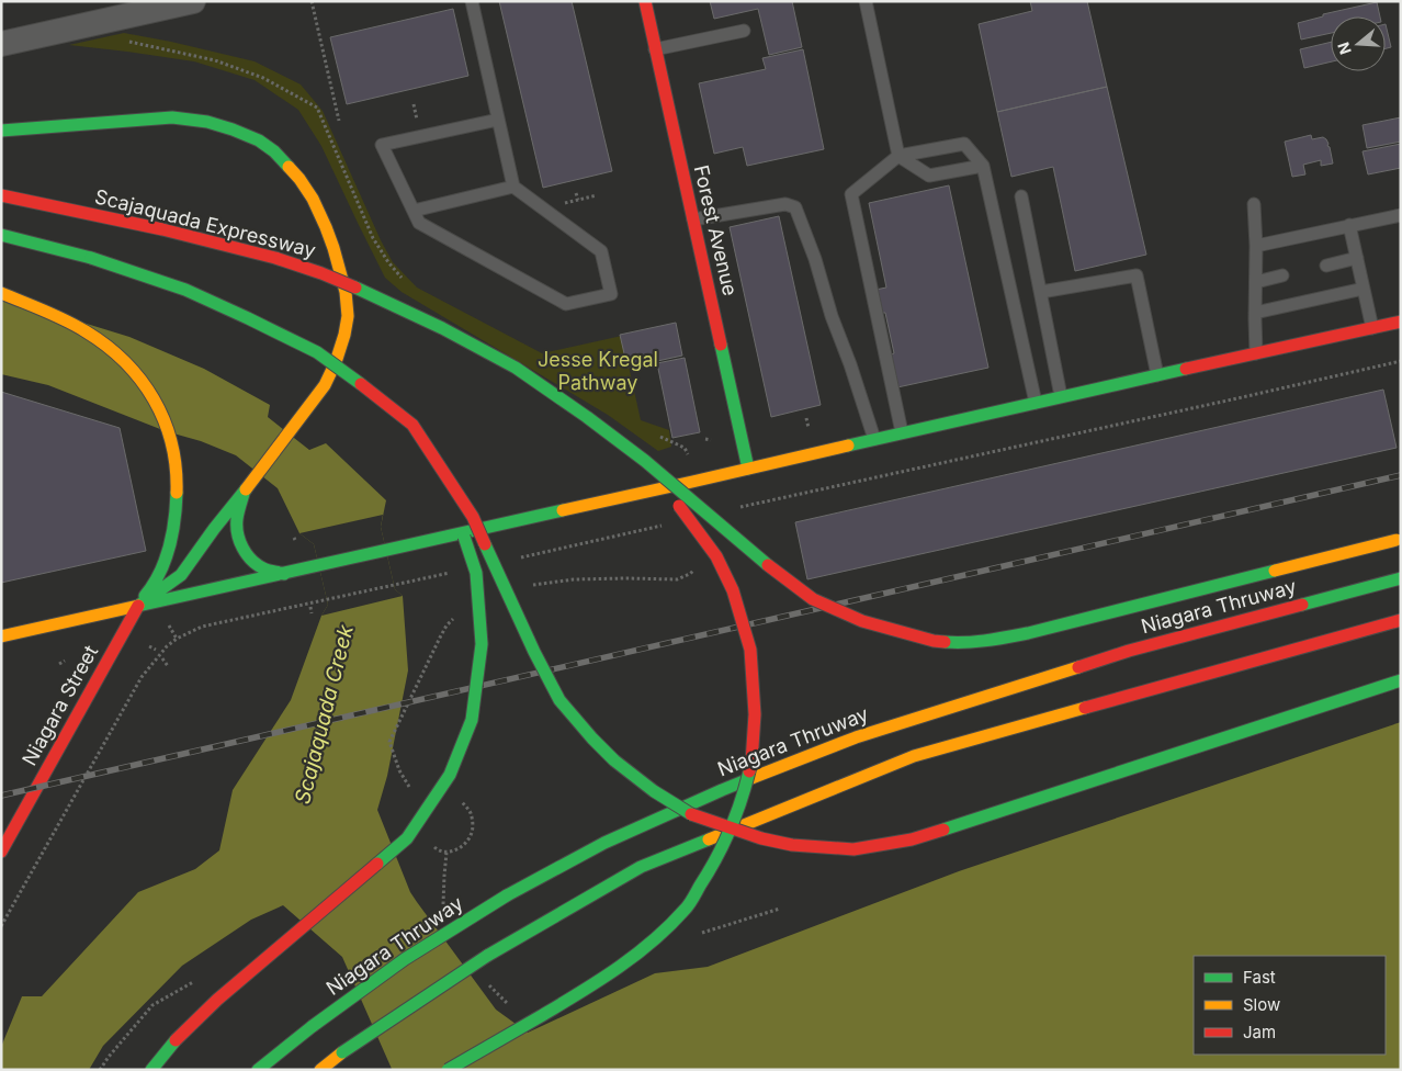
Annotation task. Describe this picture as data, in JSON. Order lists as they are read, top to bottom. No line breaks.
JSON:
{"streets":{"main road":["Scajaquada Expressway","Forest Avenue","Niagara Thruway","Niagara Street"]},"water":["Scajaquada Creek"],"parks":["Jesse Kregal Pathway"],"legend":["Fast","Slow","Jam"],"north":"left"}
